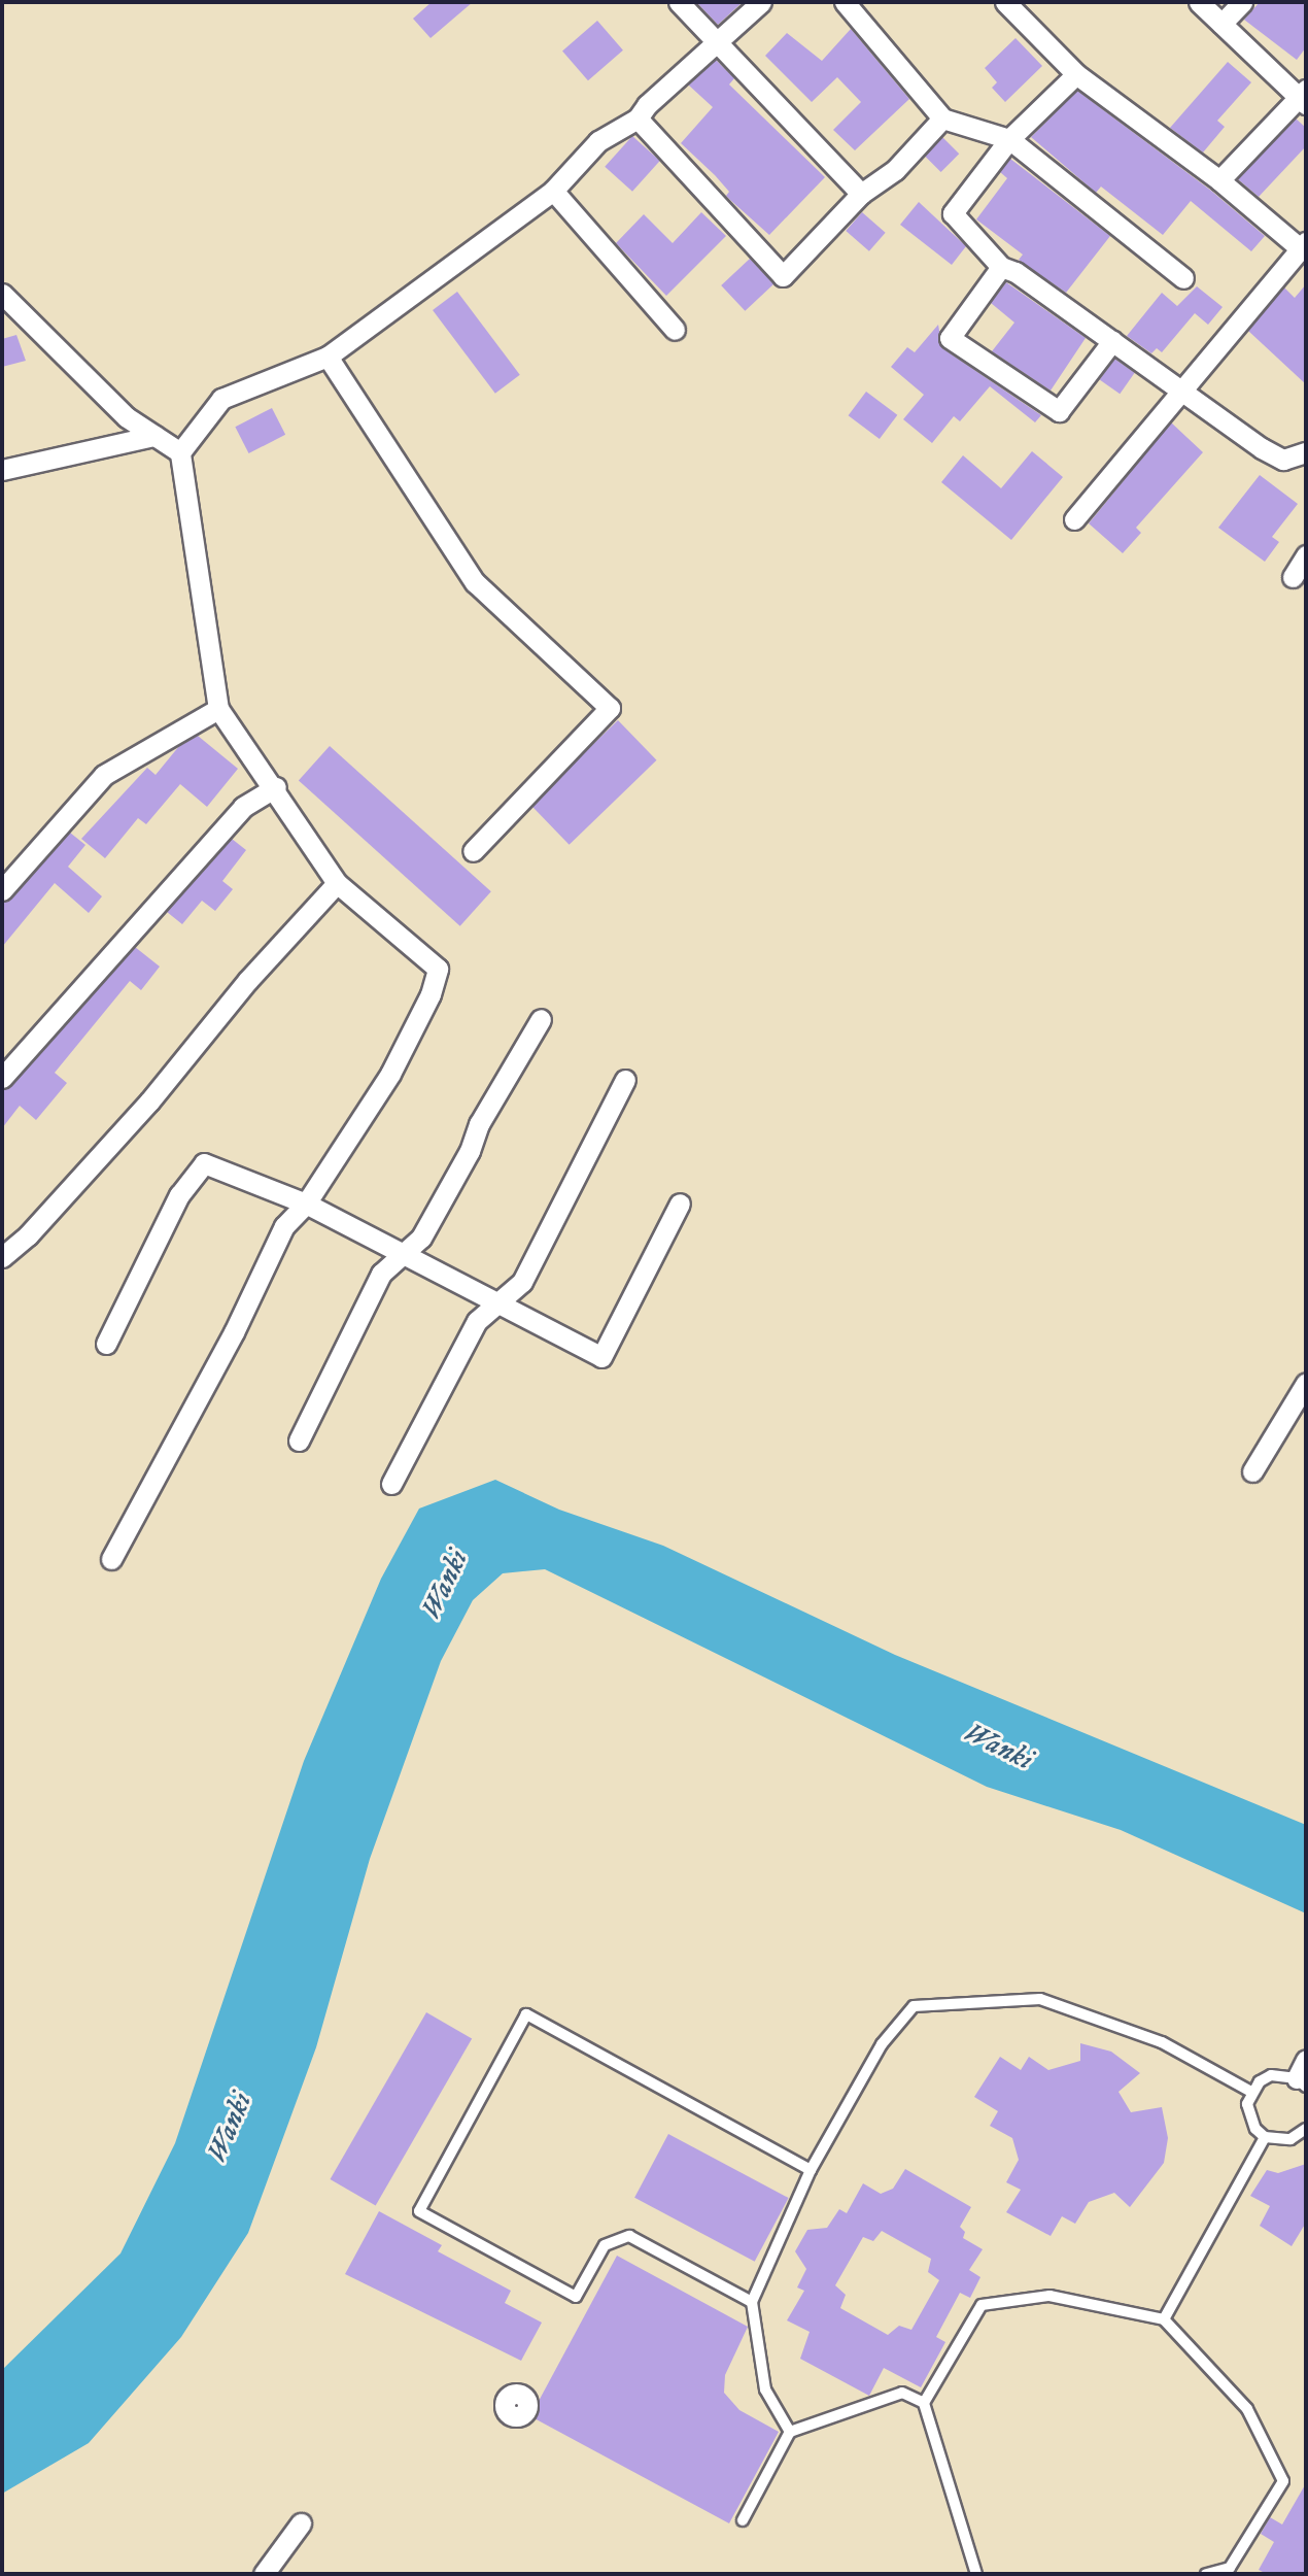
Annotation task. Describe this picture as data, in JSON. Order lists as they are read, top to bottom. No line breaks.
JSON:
{"water":["Wanki"]}
